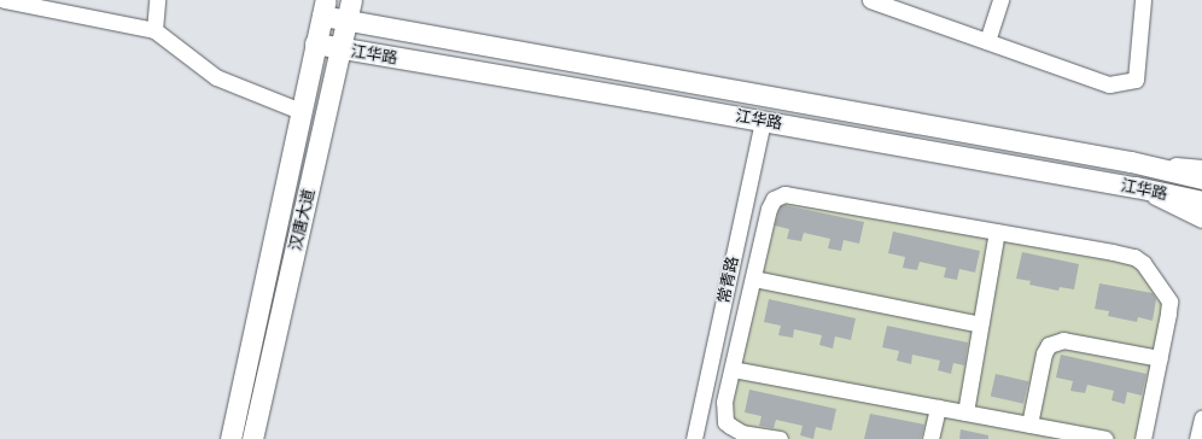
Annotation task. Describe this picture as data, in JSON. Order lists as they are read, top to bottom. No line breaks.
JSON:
{"streets":{"main road":["江华路","汉唐大道"],"street":["常青路"]},"crossings":[["江华路","汉唐大道"],["江华路","常青路"]]}
